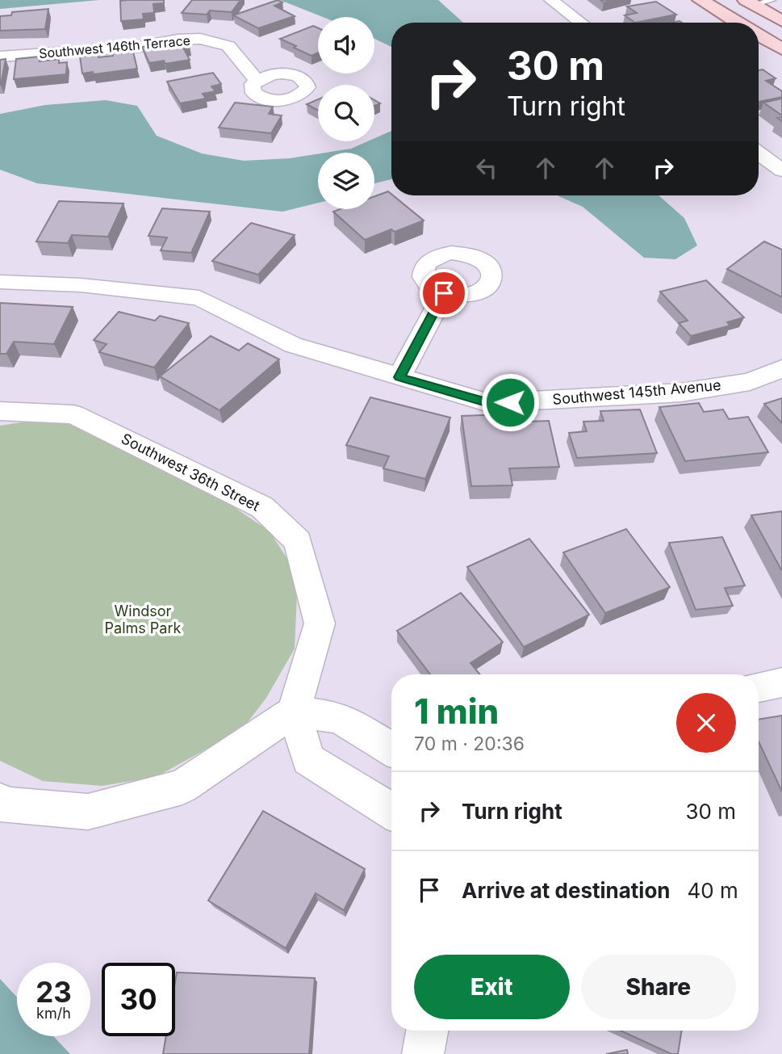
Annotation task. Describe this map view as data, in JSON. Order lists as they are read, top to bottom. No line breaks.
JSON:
{"streets":{"street":["Southwest 146th Terrace","Southwest 145th Avenue","Southwest 36th Street"]},"parks":["Windsor Palms Park"],"page":{"turn":["30 m","Turn right"],"heading":["1 min","70 m · 20:36"],"list":[{"name":"Turn right","value":"30 m"},{"name":"Arrive at destination","value":"40 m"}],"buttons":["Exit","Share"],"speed":"23 km/h","limit":"30"}}
